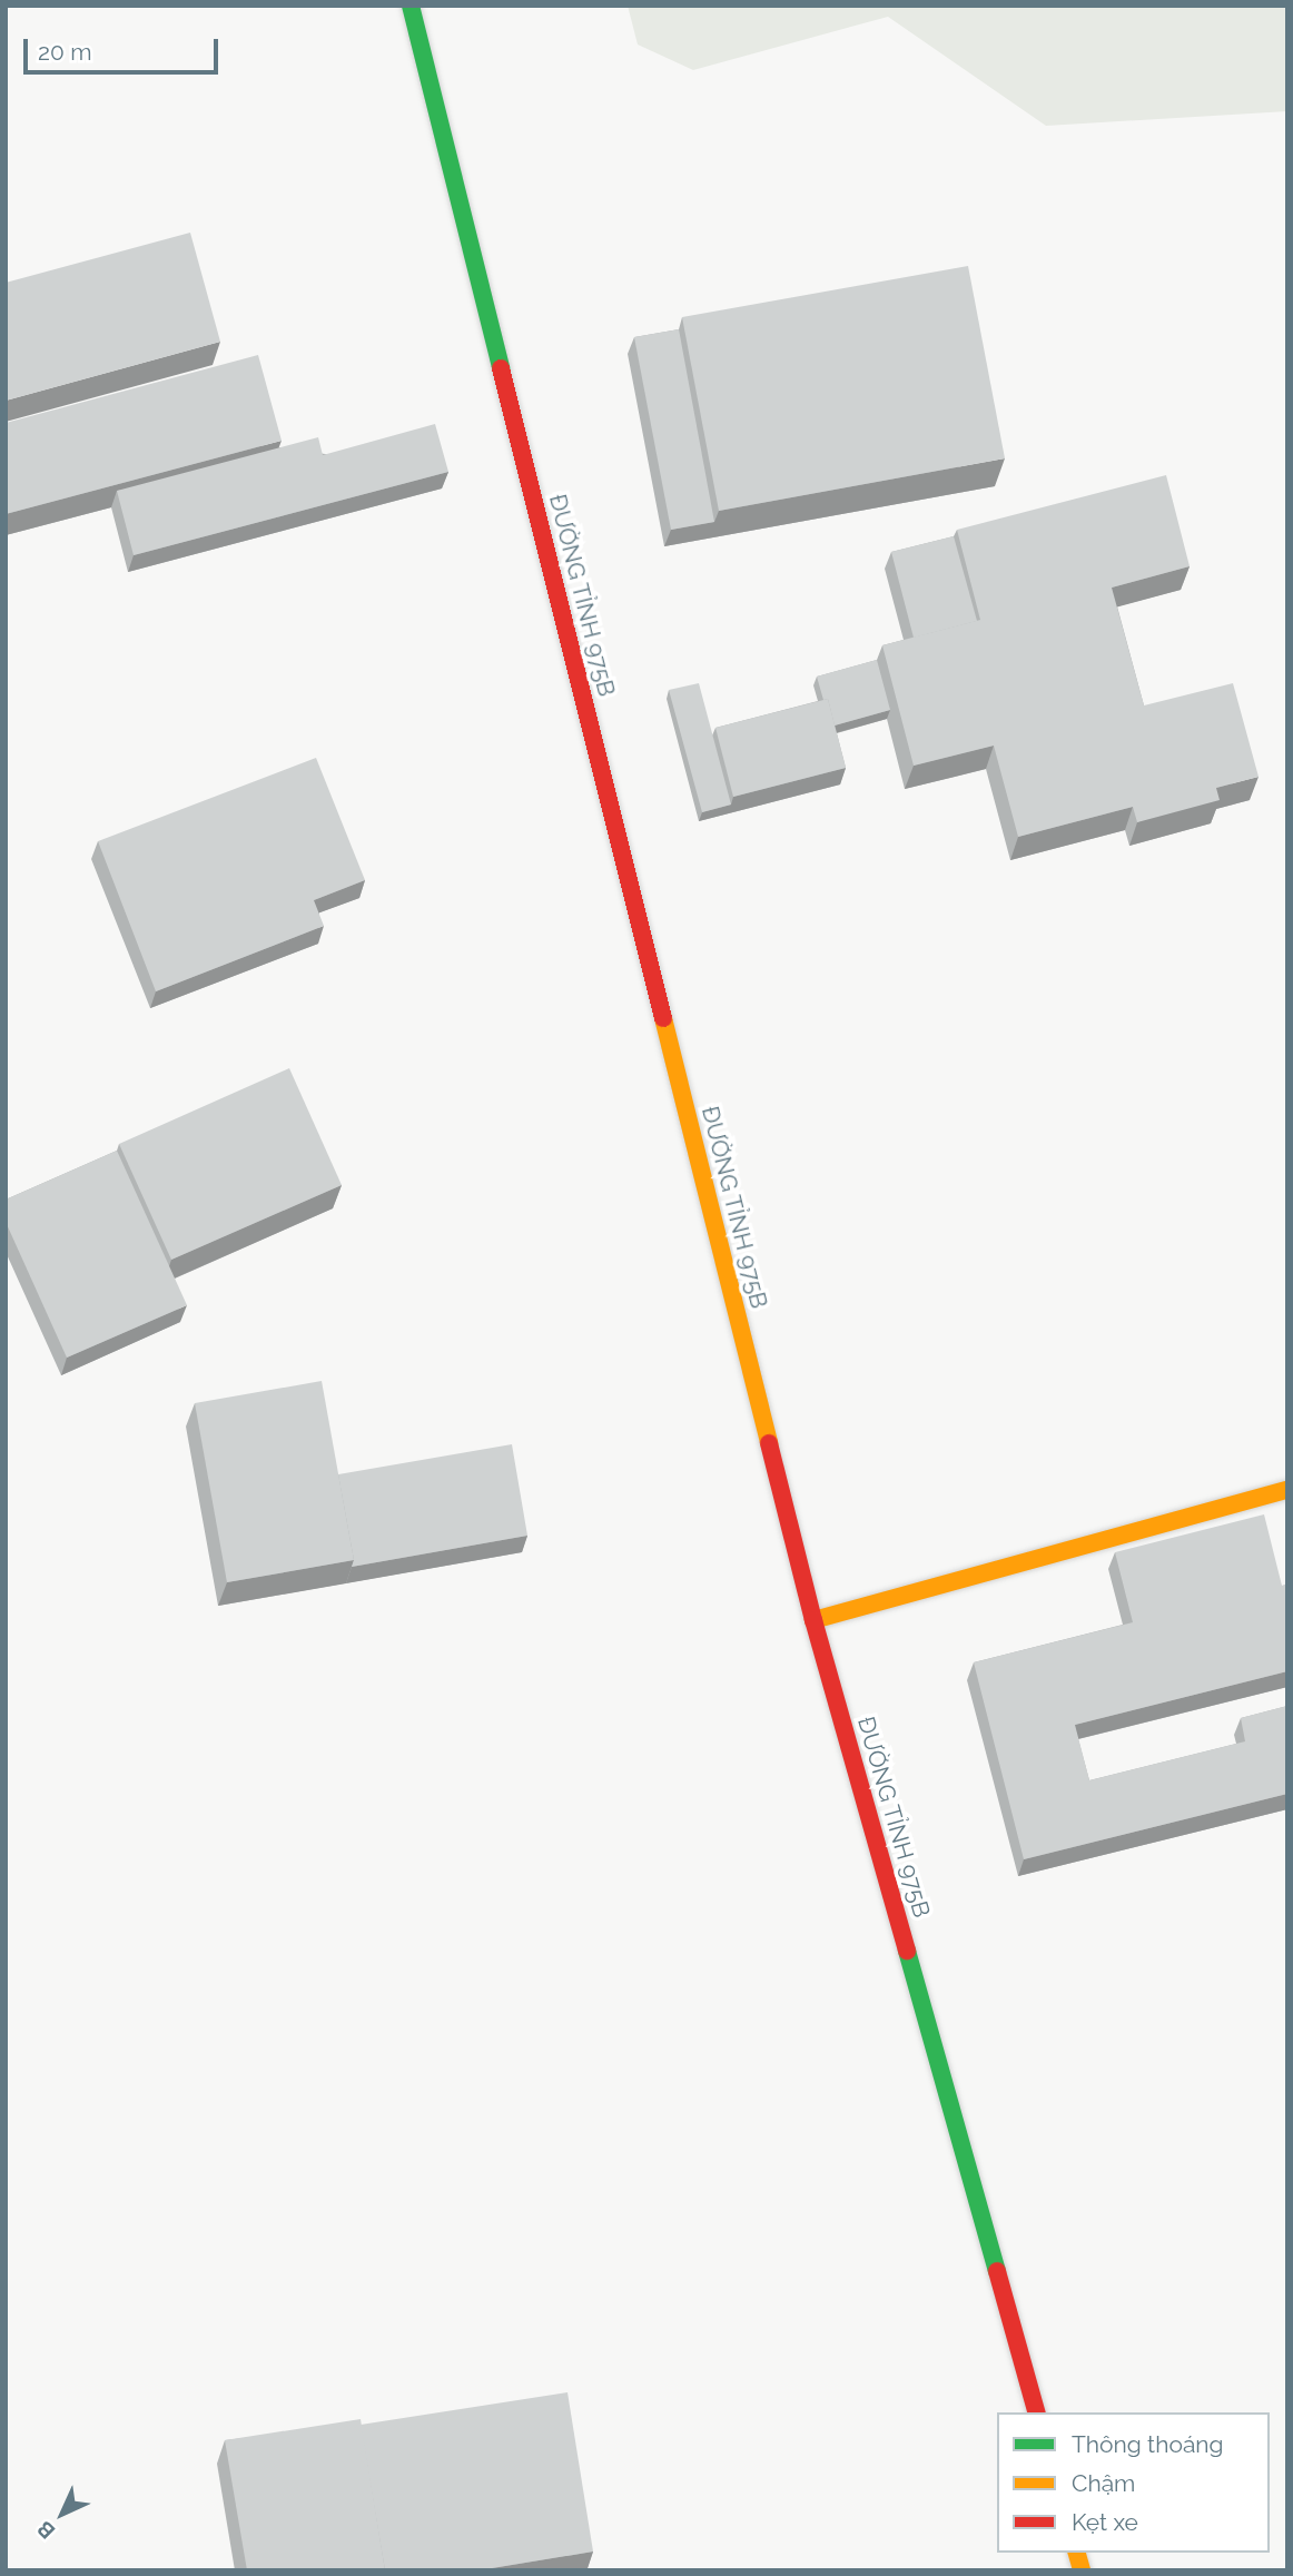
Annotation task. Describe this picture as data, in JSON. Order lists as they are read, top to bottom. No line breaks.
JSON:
{"streets":{"main road":["ĐƯỜNG TỈNH 975B"]},"legend":["Thông thoáng","Chậm","Kẹt xe"],"scale_bar":"20 m","north":"bottom left"}
